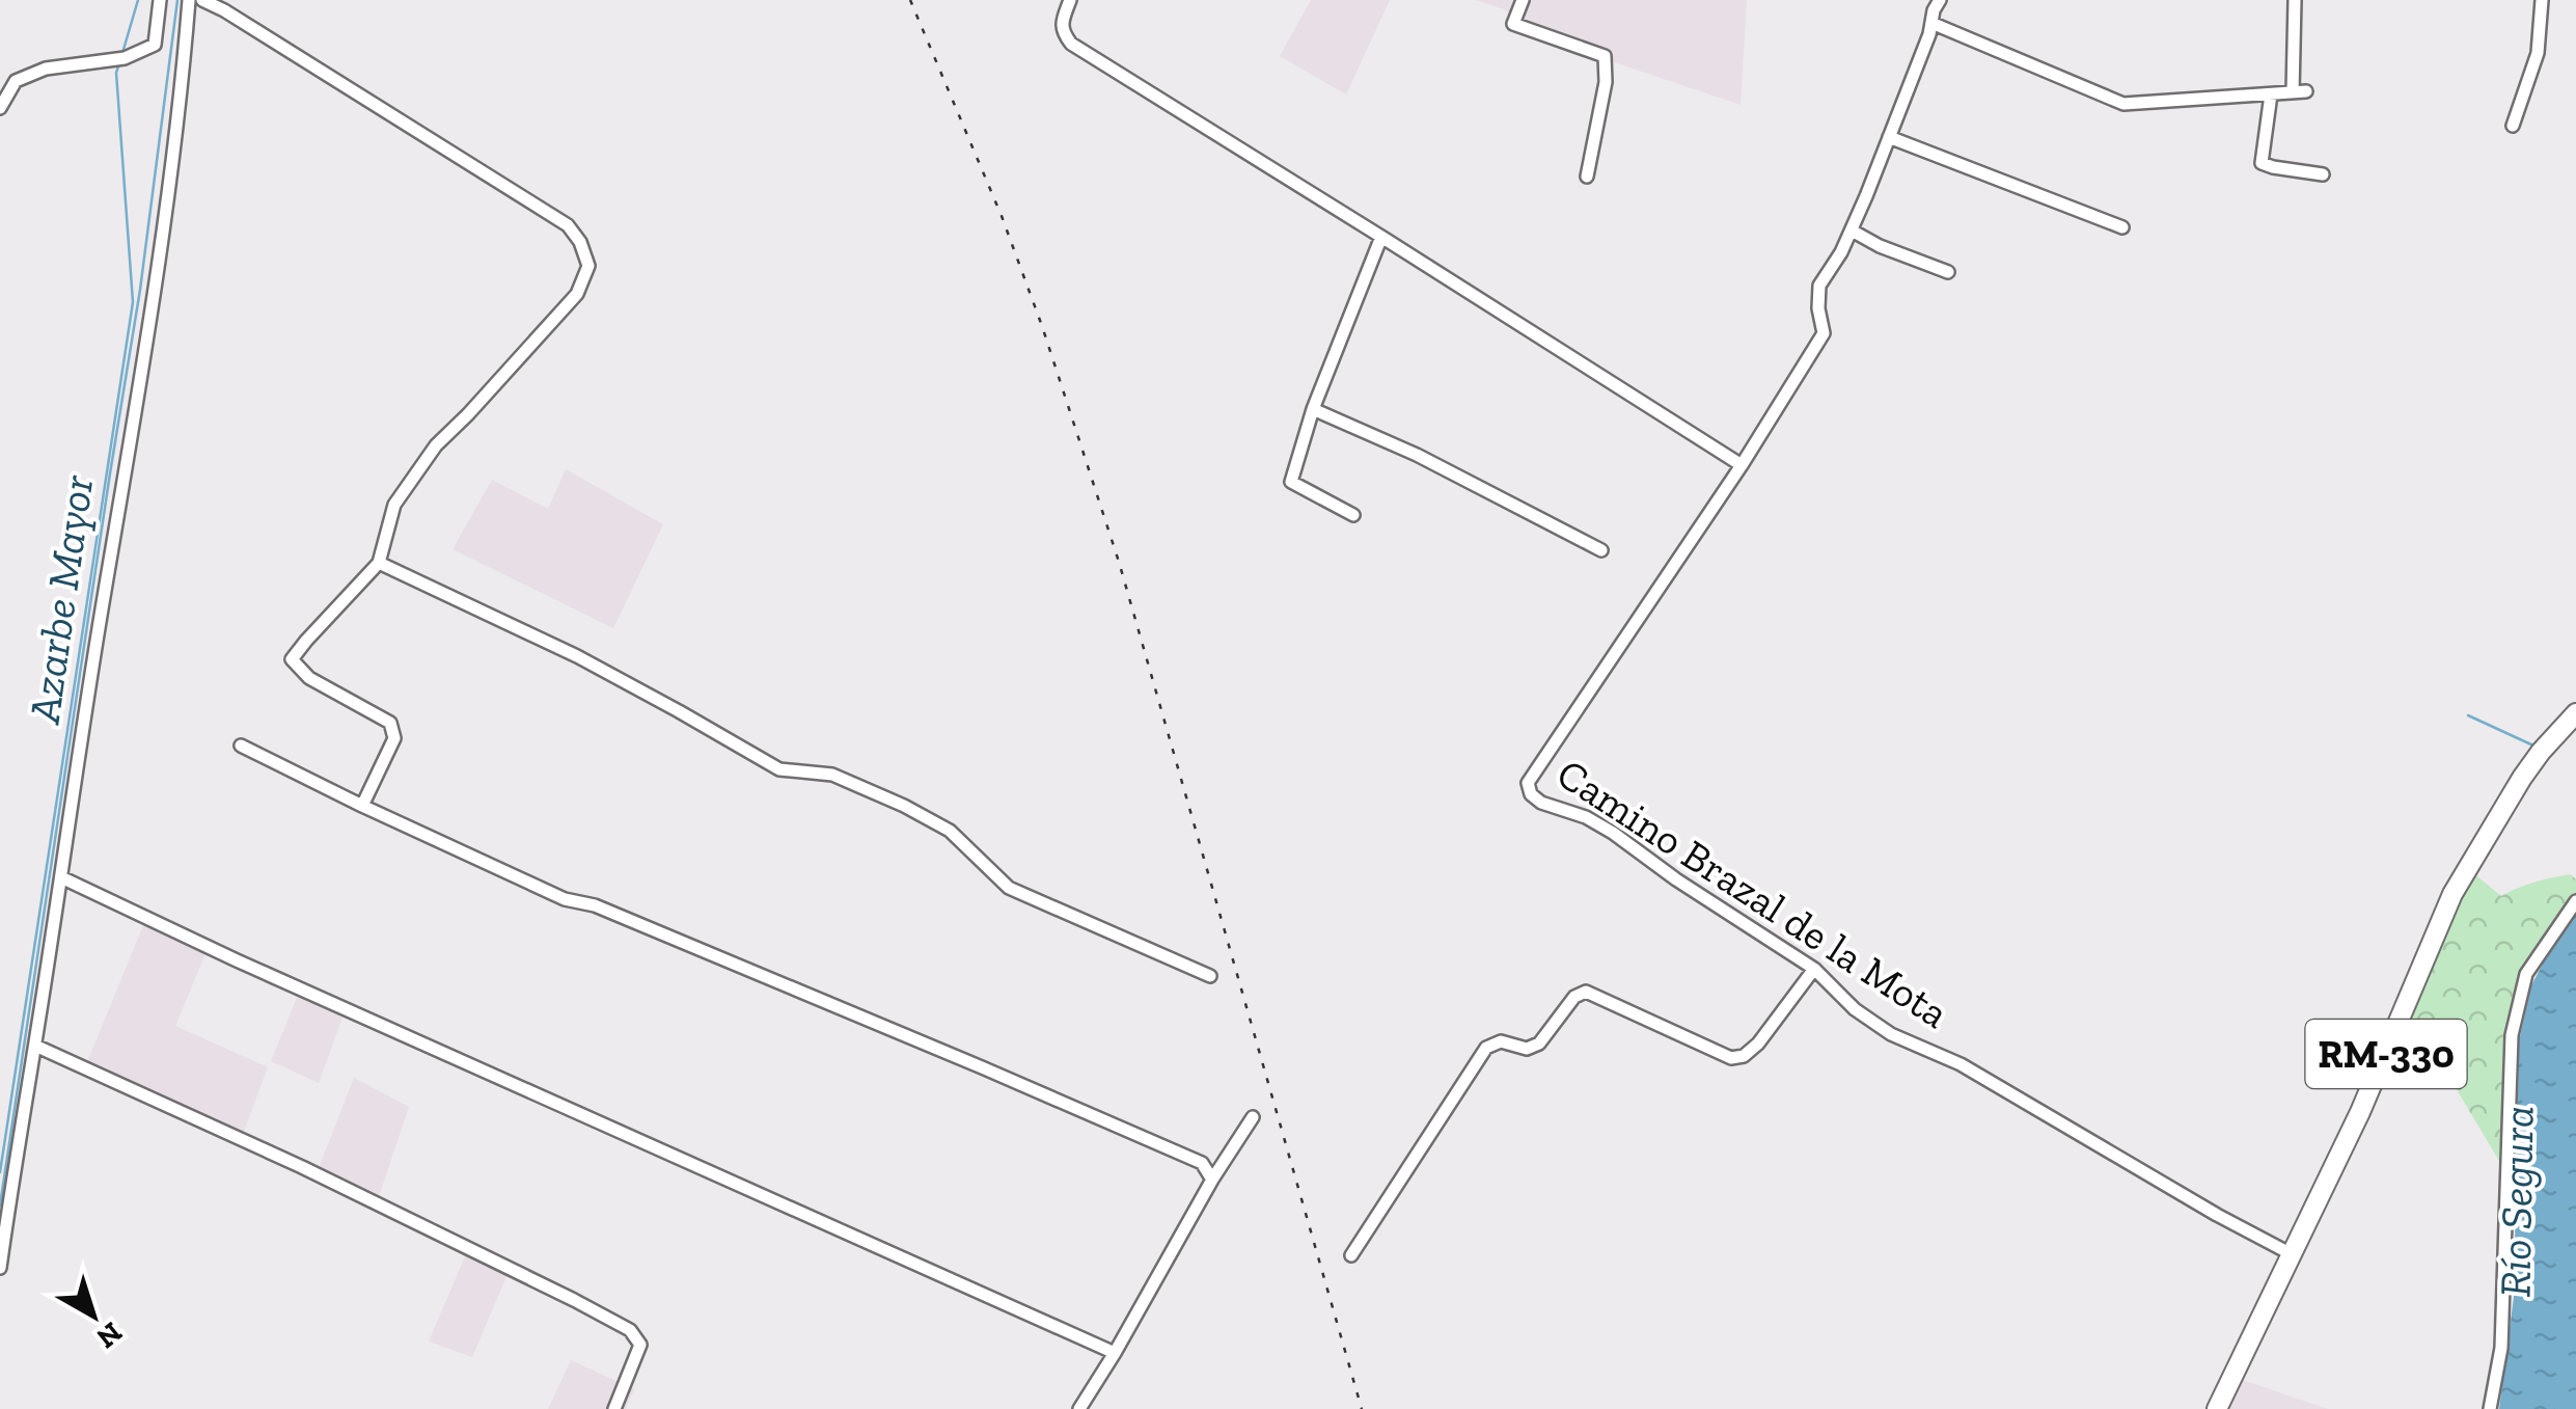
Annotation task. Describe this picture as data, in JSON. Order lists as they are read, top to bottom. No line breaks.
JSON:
{"streets":{"main road":["RM-330"],"street":["Camino Brazal de la Mota"]},"crossings":[["Camino Brazal de la Mota","RM-330"]],"water":["Azarbe Mayor","Río Segura"],"north":"bottom right"}
